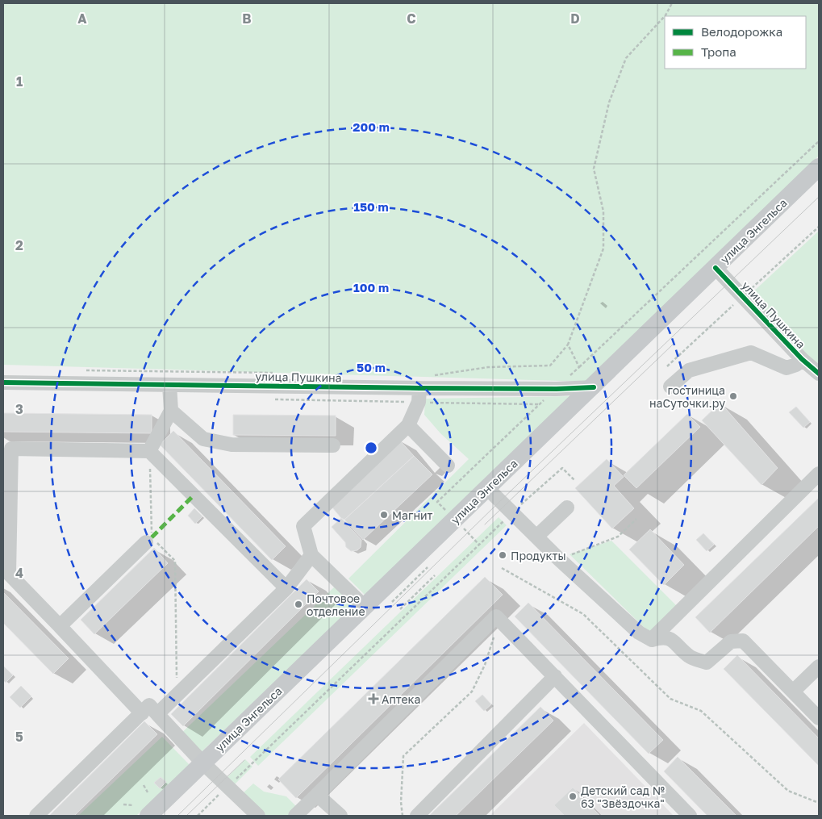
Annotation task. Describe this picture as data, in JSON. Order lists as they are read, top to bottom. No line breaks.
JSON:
{"streets":{"main road":["улица Энгельса"],"street":["улица Пушкина"]},"crossings":[["улица Энгельса","улица Пушкина"]],"places":{"other":["гостиница наСуточки.ру","Магнит","Продукты","Почтовое отделение","Детский сад № 63 \"Звёздочка\""],"health":["Аптека"]},"legend":["Велодорожка","Тропа"],"grid":{"columns":["A","B","C","D"],"rows":["1","2","3","4","5"]},"rings":["200 m","150 m","100 m","50 m"]}
